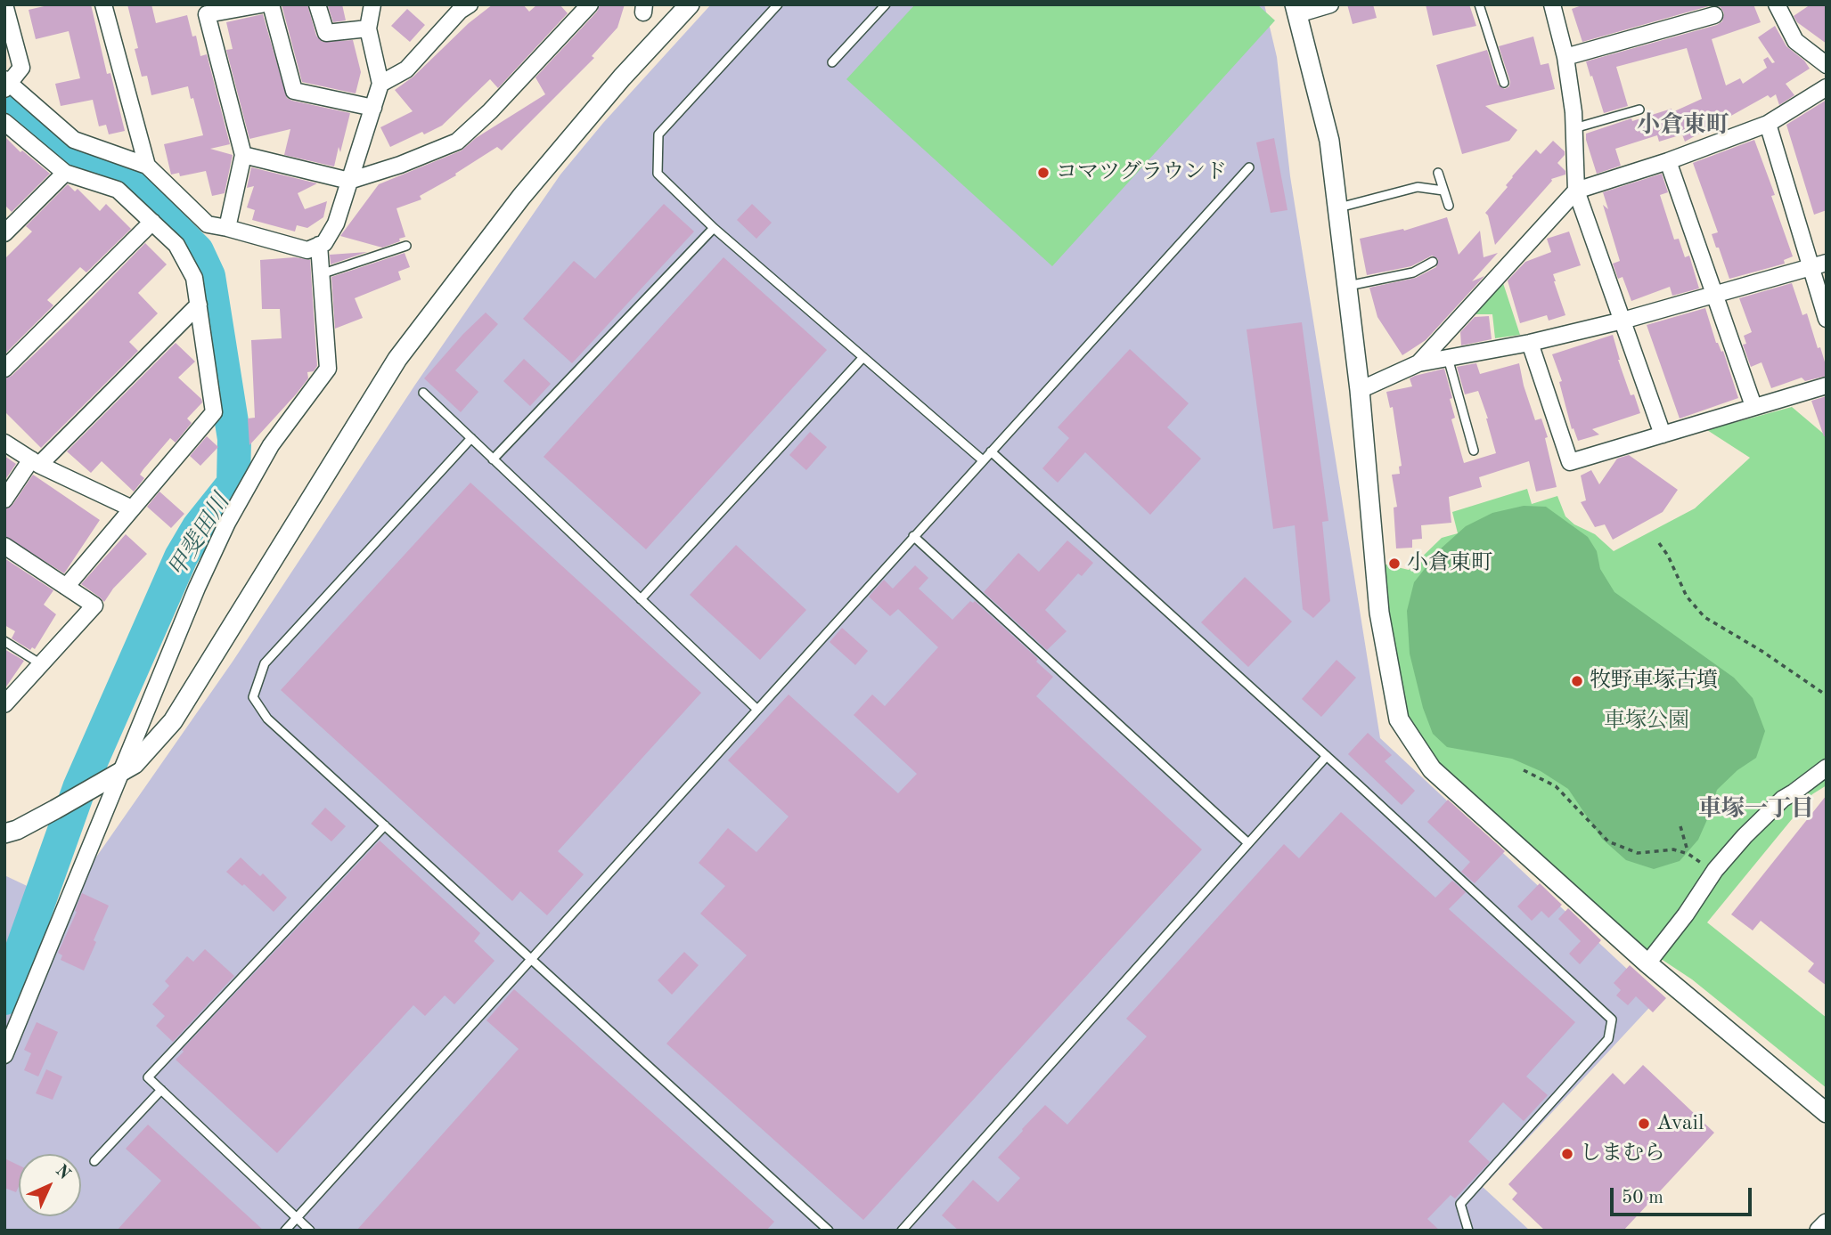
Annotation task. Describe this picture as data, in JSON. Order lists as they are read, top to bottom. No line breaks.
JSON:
{"districts":["小倉東町","車塚一丁目"],"water":["甲斐田川"],"parks":["車塚公園"],"places":["コマツグラウンド","小倉東町","牧野車塚古墳","Avail","しまむら"],"scale_bar":"50 m","north":"top right"}
